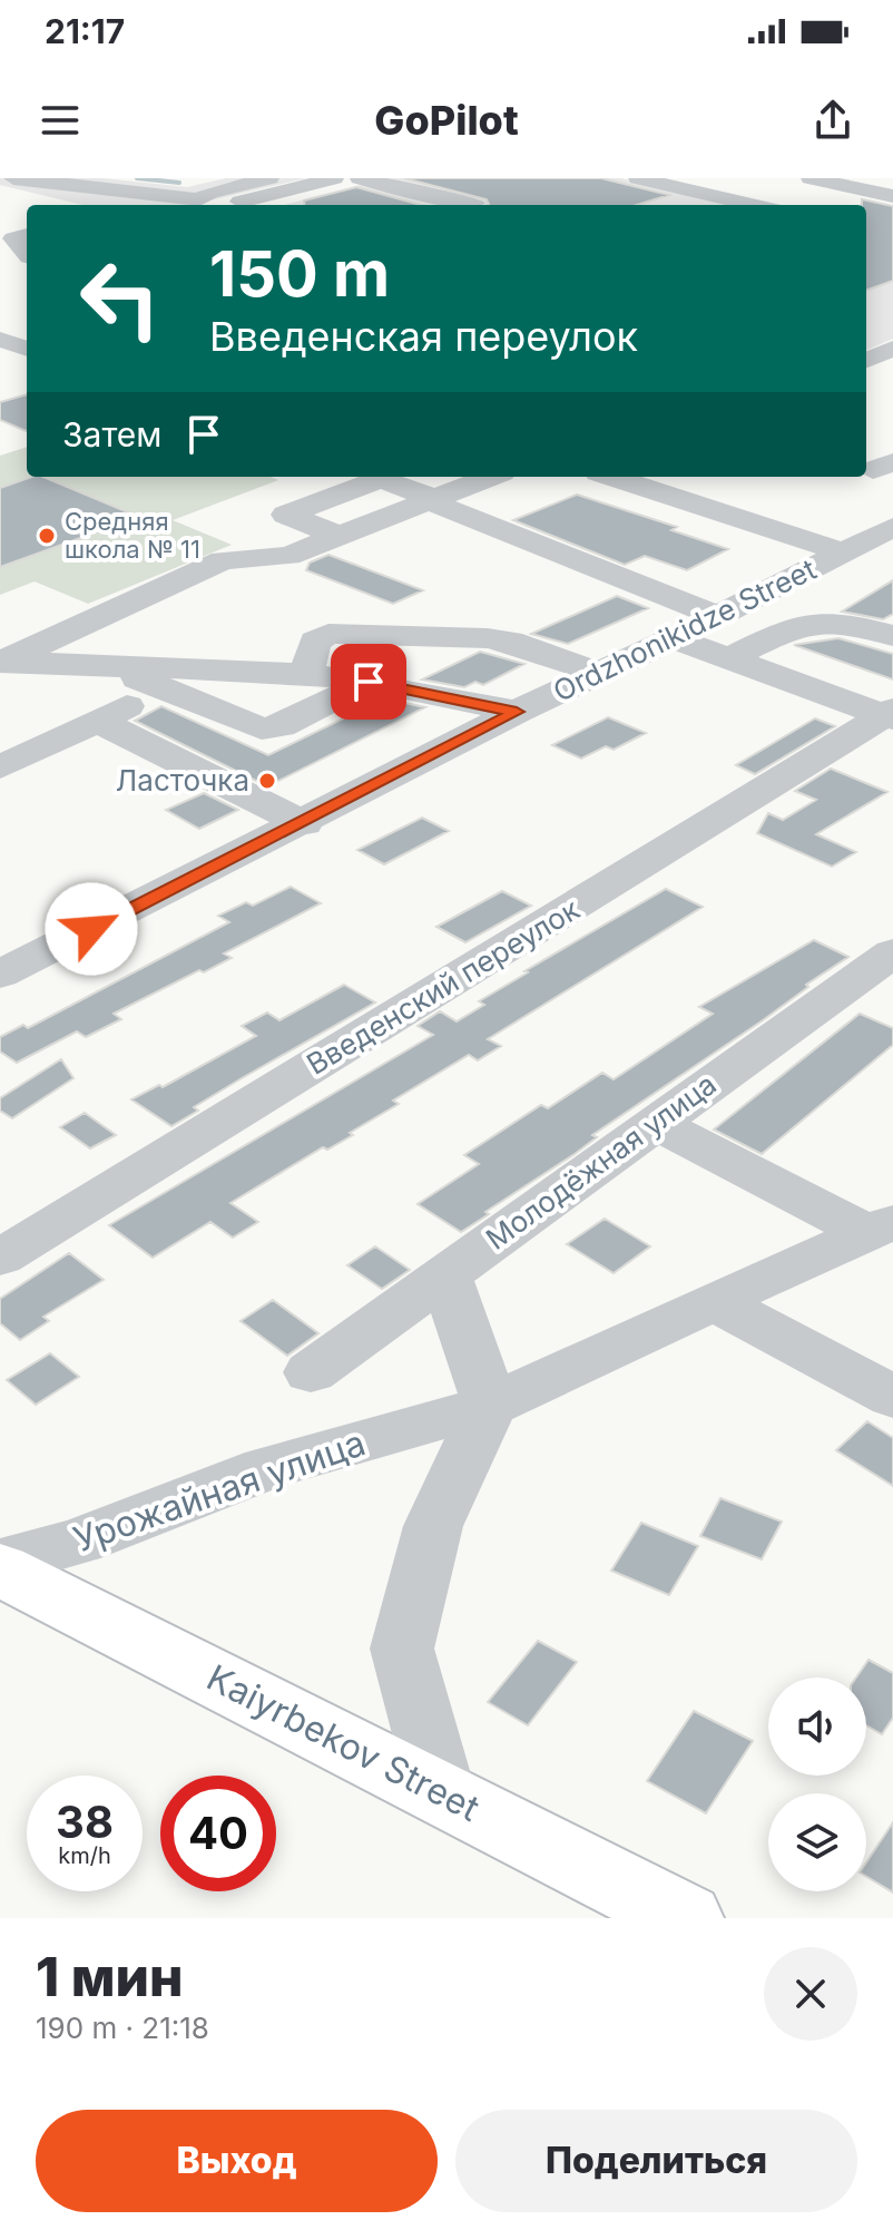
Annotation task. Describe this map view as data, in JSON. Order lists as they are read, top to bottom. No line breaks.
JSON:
{"streets":{"main road":["Kaiyrbekov Street"],"street":["Ordzhonikidze Street","Введенский переулок","Молодёжная улица","Урожайная улица"]},"places":["Средняя школа № 11","Ласточка"],"page":{"status":"21:17","header":"GoPilot","turn":["150 m","Введенская переулок"],"then":"Затем","speed":"38 km/h","limit":"40","heading":["1 мин","190 m · 21:18"],"buttons":["Выход","Поделиться"]}}
